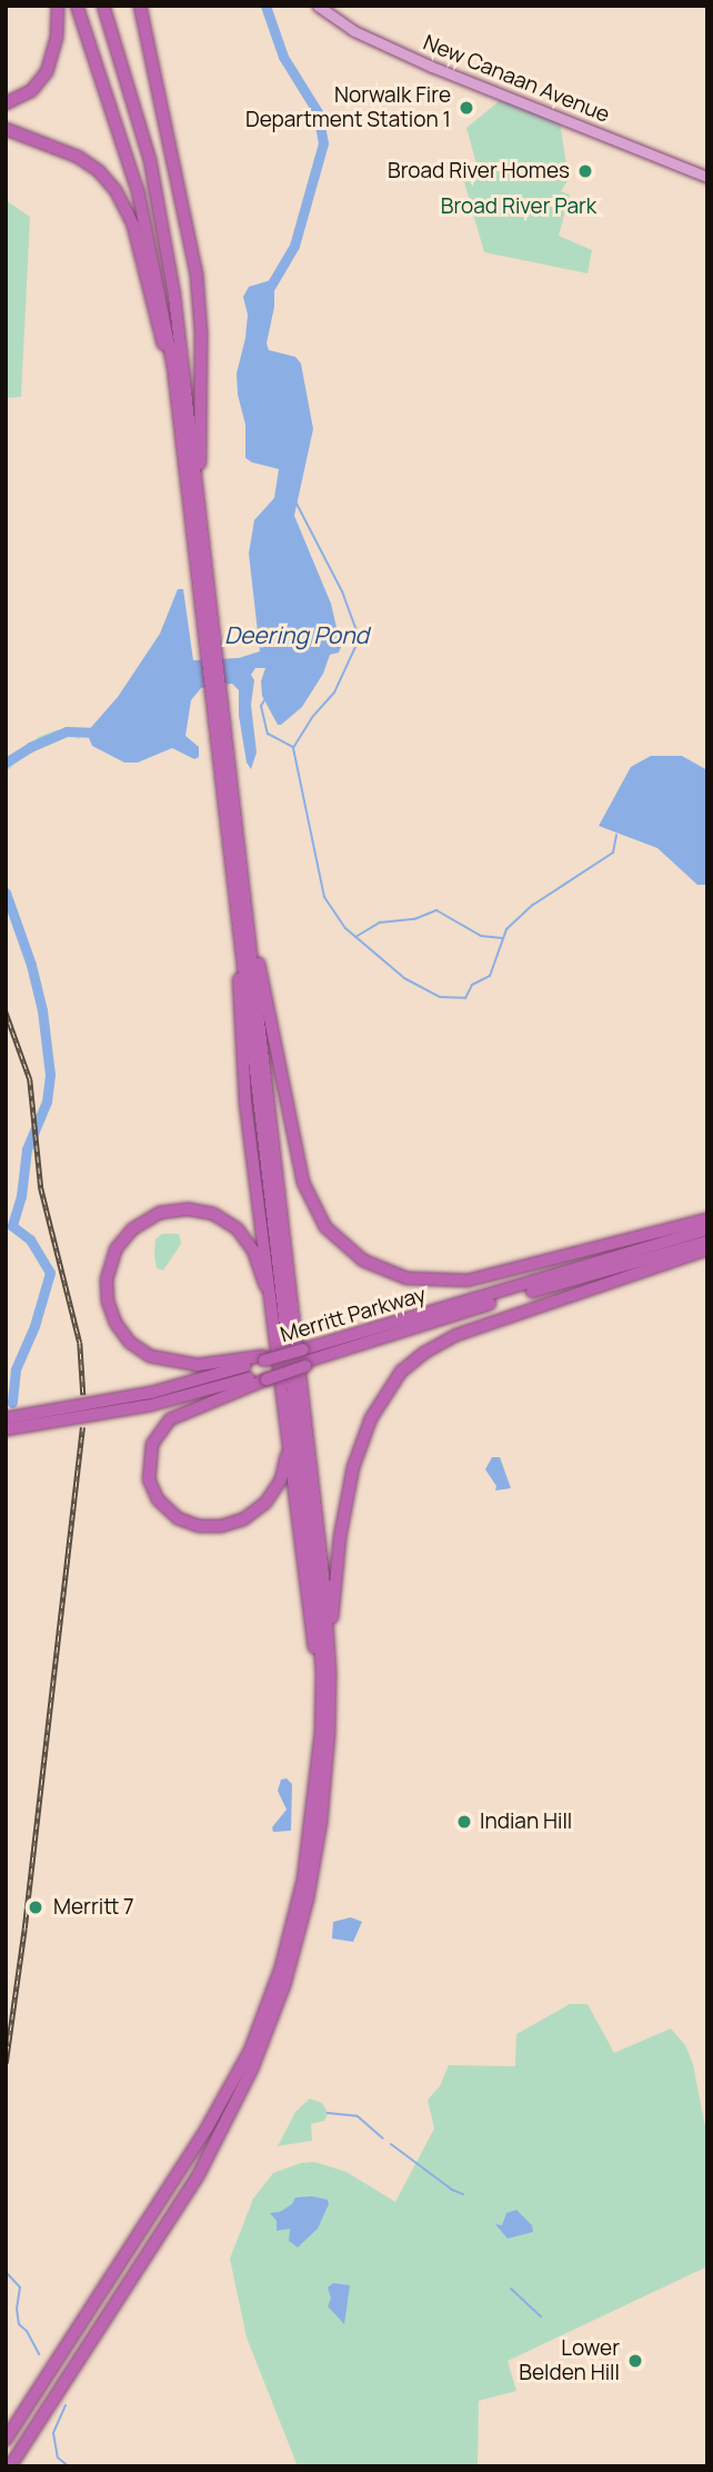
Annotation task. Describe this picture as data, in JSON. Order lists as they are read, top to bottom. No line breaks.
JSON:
{"streets":{"highway":["Merritt Parkway"],"main road":["New Canaan Avenue"]},"water":["Deering Pond"],"parks":["Broad River Park"],"places":["Norwalk Fire Department Station 1","Broad River Homes","Indian Hill","Merritt 7","Lower Belden Hill"]}
